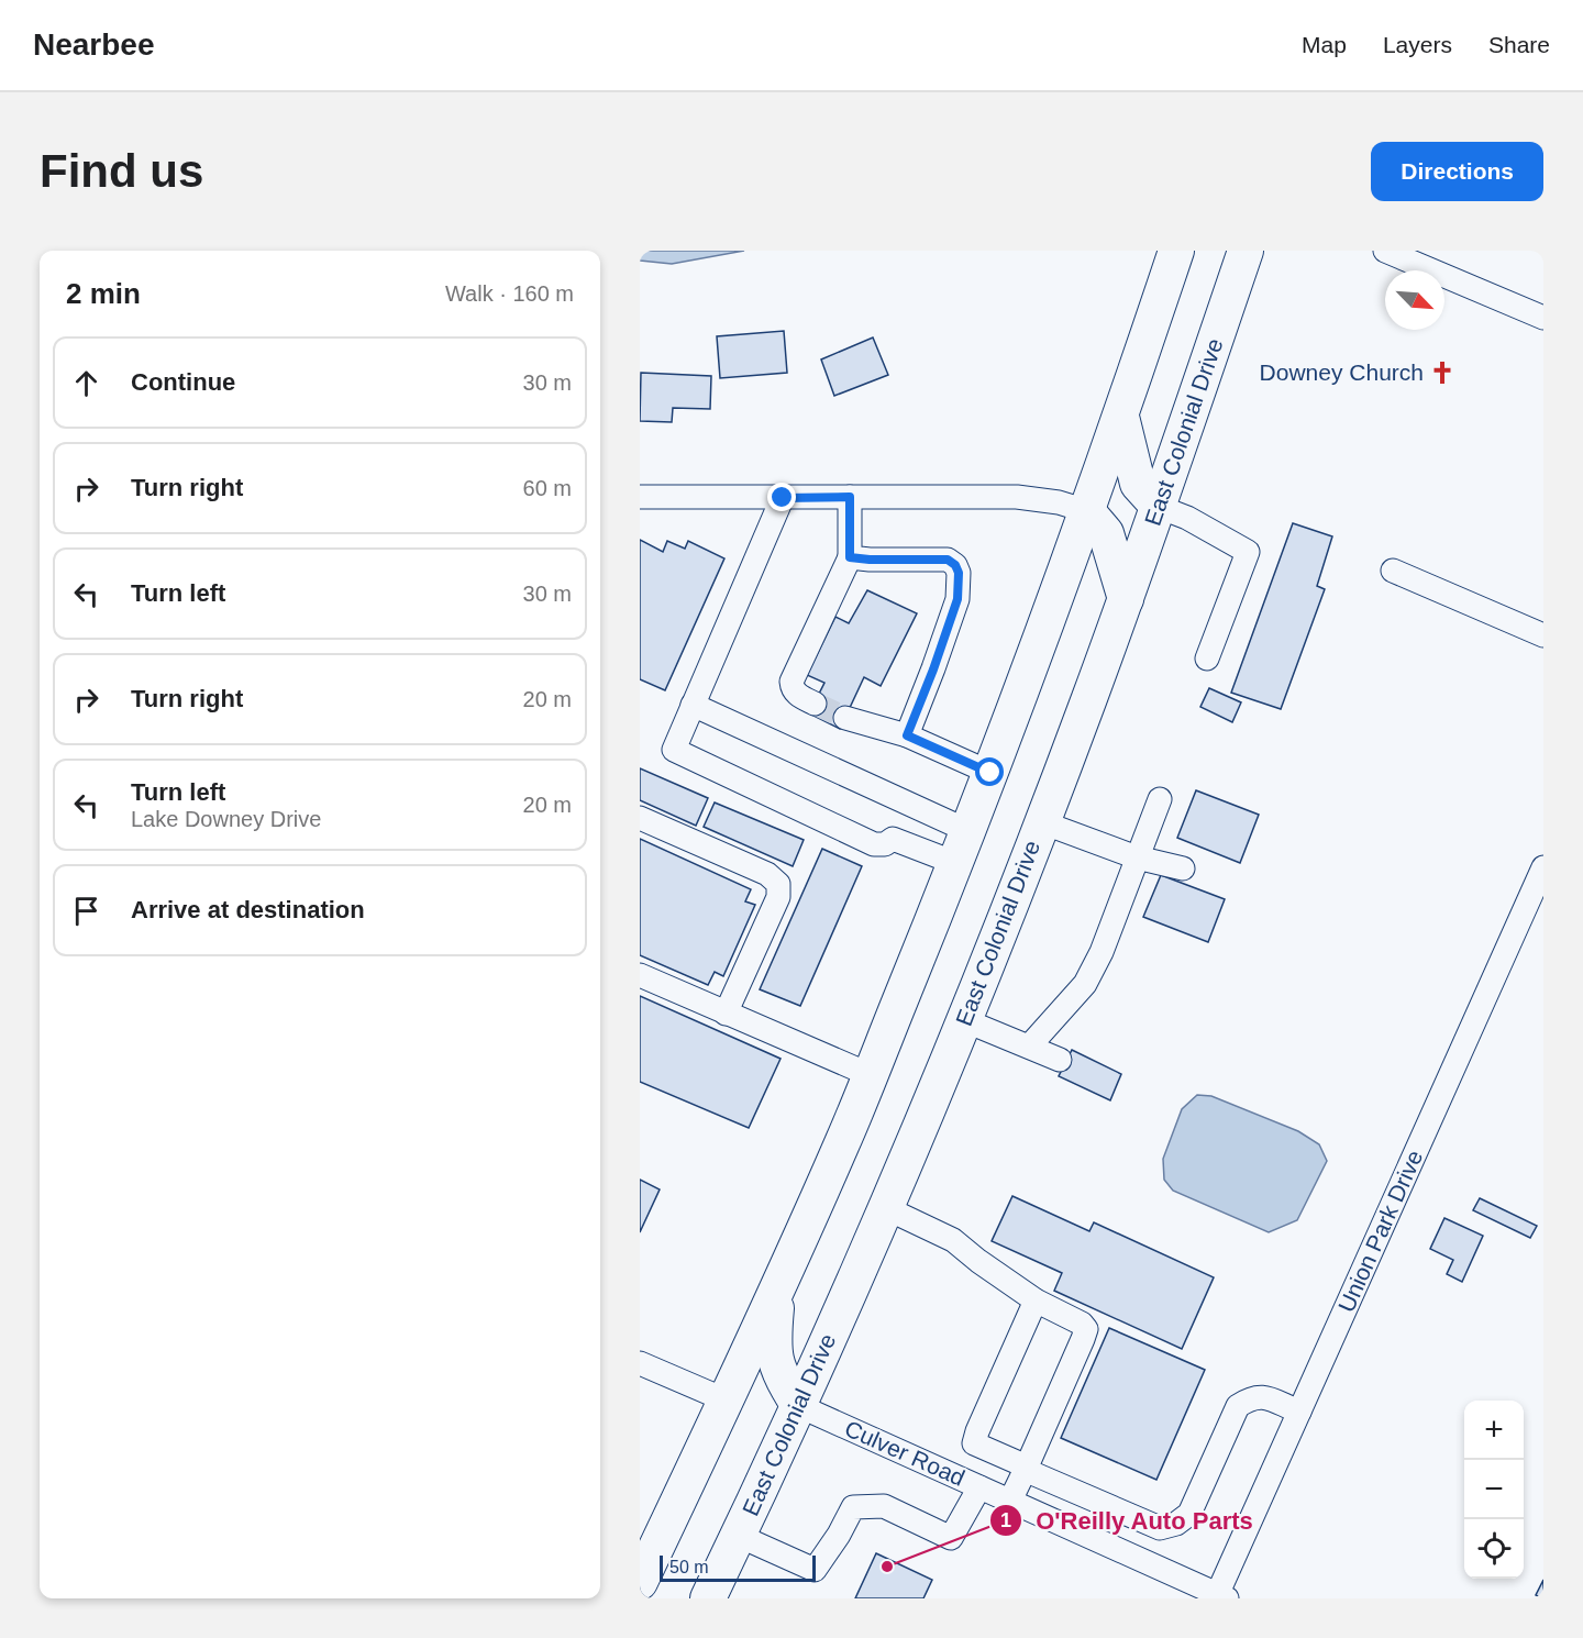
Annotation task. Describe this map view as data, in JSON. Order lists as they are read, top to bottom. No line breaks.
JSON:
{"streets":{"highway":["East Colonial Drive"],"street":["Union Park Drive","Culver Road"]},"crossings":[["East Colonial Drive","Culver Road"],["Union Park Drive","Culver Road"]],"places":{"church":["Downey Church"],"other":["O'Reilly Auto Parts"]},"scale_bar":"50 m","north":"bottom right","page":{"header":"Nearbee","nav":["Map","Layers","Share"],"buttons":"Directions","title":"Find us","heading":["2 min","Walk · 160 m"],"list":[["Continue","30 m"],["Turn right","60 m"],["Turn left","30 m"],["Turn right","20 m"],["Turn left","Lake Downey Drive","20 m"],"Arrive at destination"],"map_buttons":["+","−"],"scale":"50 m"}}
